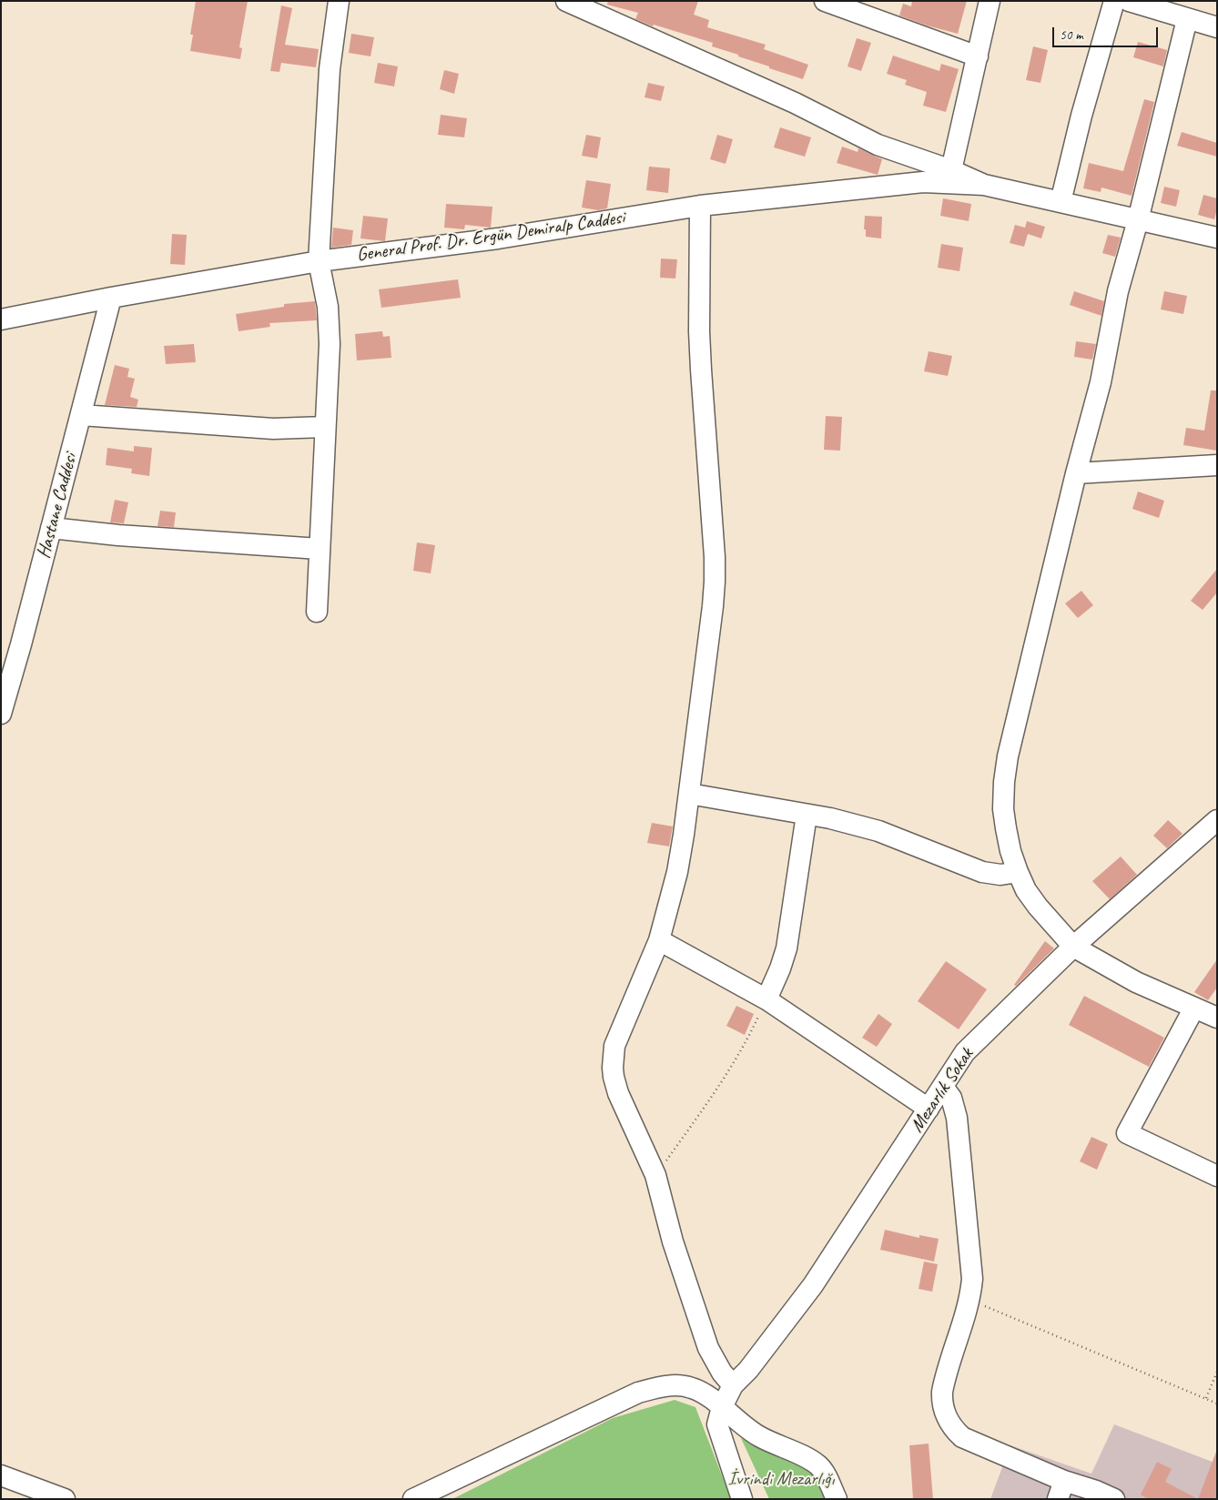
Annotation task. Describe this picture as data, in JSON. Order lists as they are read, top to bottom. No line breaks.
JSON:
{"streets":{"street":["General Prof. Dr. Ergün Demiralp Caddesi","Hastane Caddesi","Mezarlık Sokak"]},"crossings":[["General Prof. Dr. Ergün Demiralp Caddesi","Hastane Caddesi"]],"parks":["İvrindi Mezarlığı"],"scale_bar":"50 m"}
